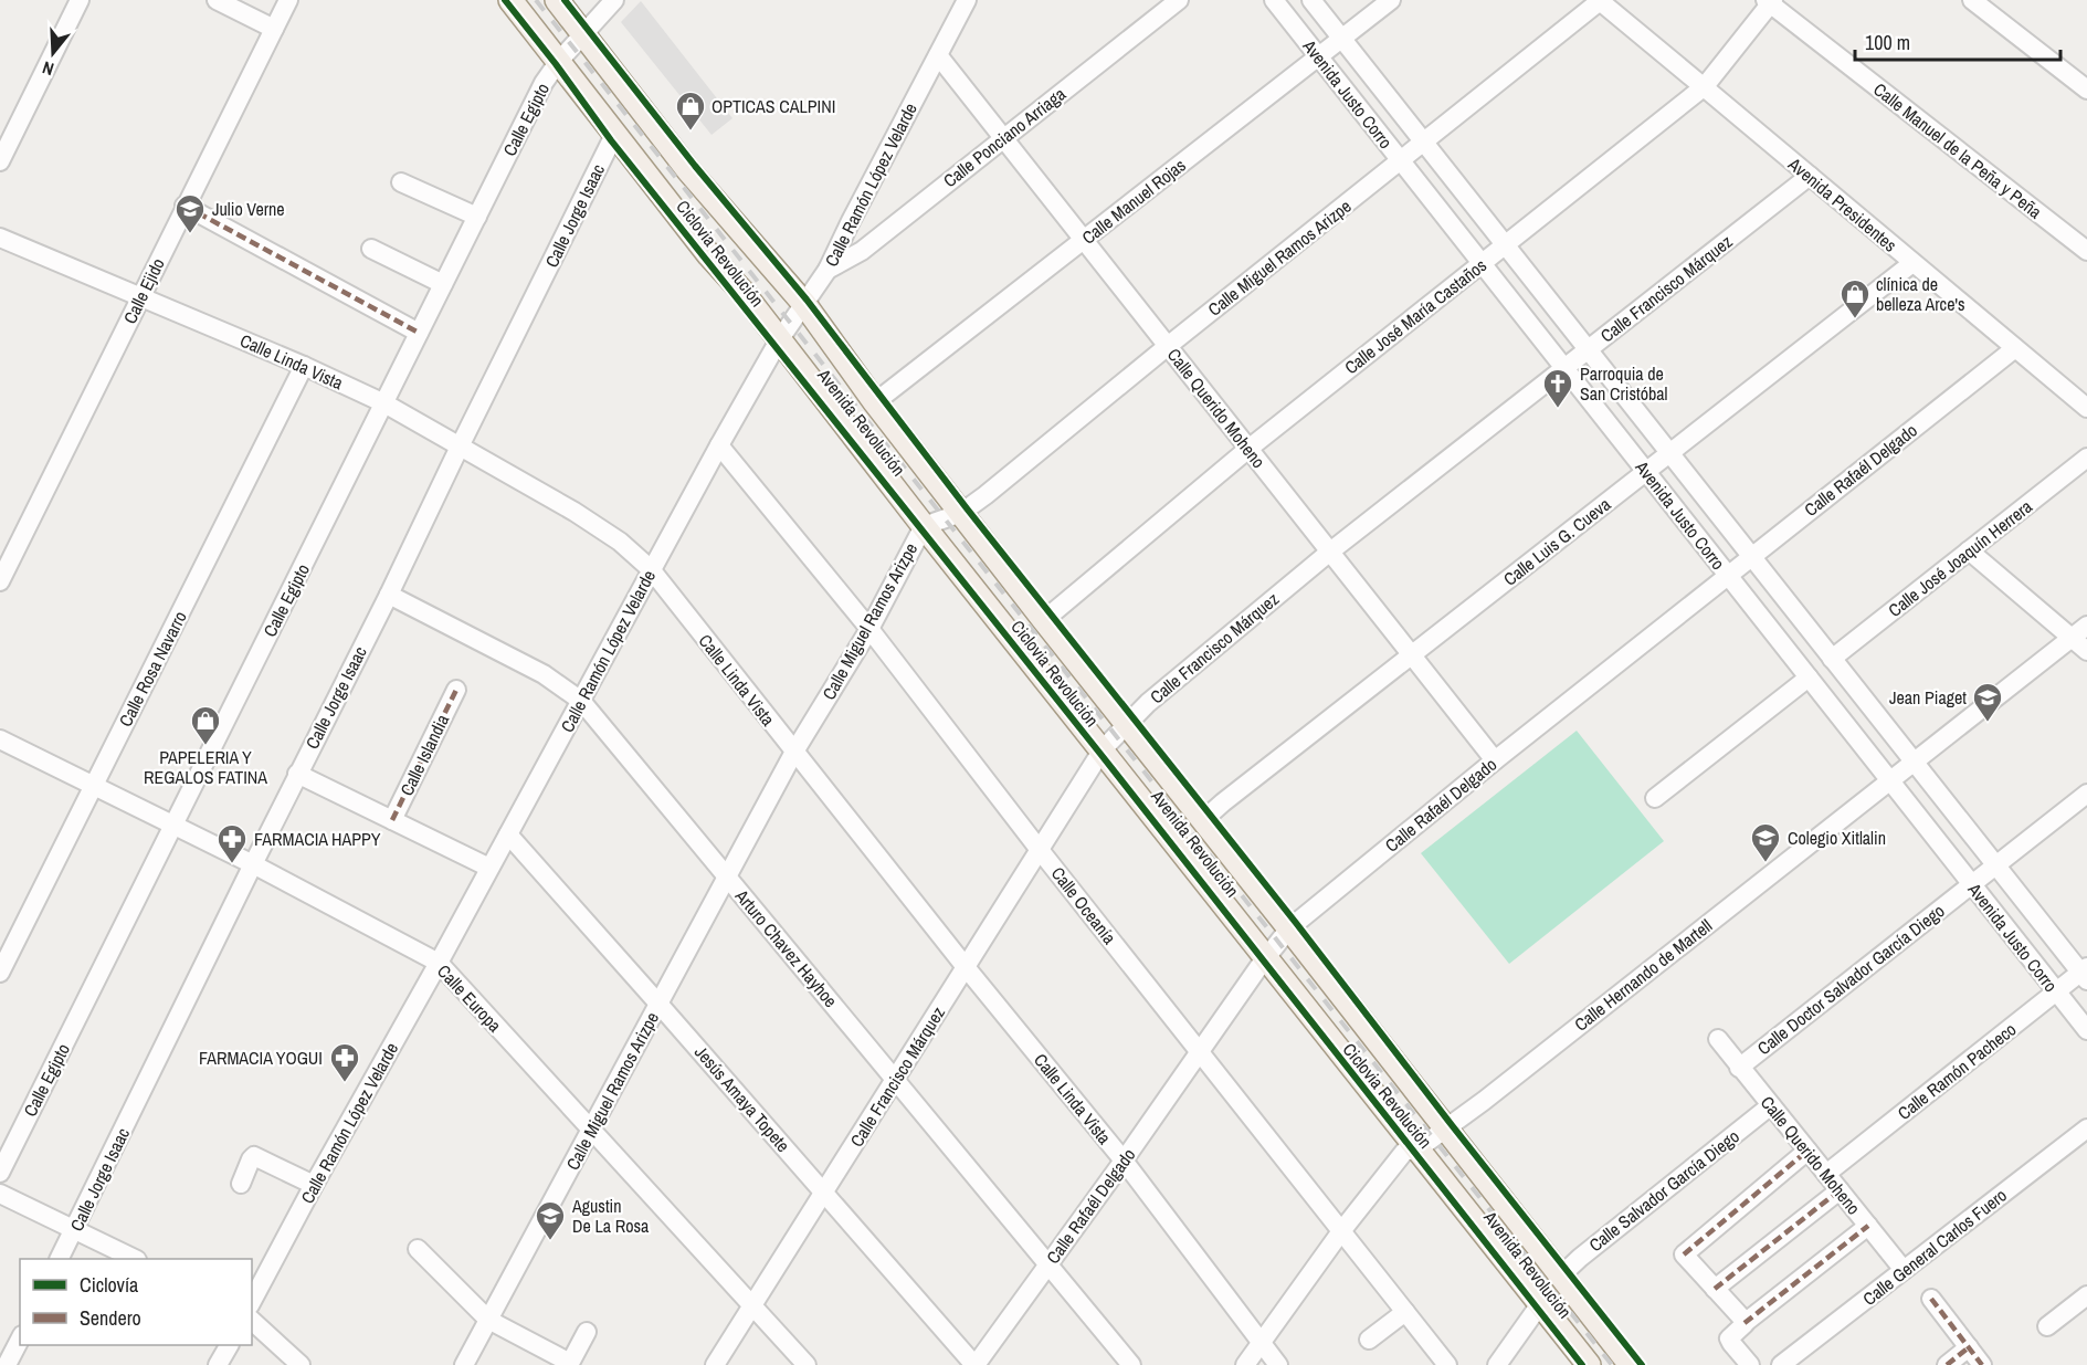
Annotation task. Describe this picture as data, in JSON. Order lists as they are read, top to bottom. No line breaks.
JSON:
{"streets":{"main road":["Avenida Revolución"],"street":["Avenida Justo Corro","Calle Egipto","Calle Ponciano Arriaga","Calle Manuel de la Peña y Peña","Calle Ramón López Velarde","Calle Manuel Rojas","Avenida Presidentes","Calle Jorge Isaac","Calle Miguel Ramos Arizpe","Calle Francisco Márquez","Calle Ejido","Calle José María Castaños","Calle Linda Vista","Calle Querido Moheno","Calle Rafaél Delgado","Calle Luis G. Cueva","Calle José Joaquín Herrera","Calle Rosa Navarro","Calle Islandia","Calle Oceanía","Arturo Chavez Hayhoe","Calle Hernando de Martell","Calle Doctor Salvador García Diego","Calle Europa","Calle Ramón Pacheco","Jesús Amaya Topete","Calle Salvador García Diego","Calle General Carlos Fuero"],"cycle path":["Ciclovia Revolución"]},"crossings":[["Avenida Justo Corro","Calle Manuel Rojas"],["Avenida Justo Corro","Calle Miguel Ramos Arizpe"],["Avenida Justo Corro","Calle Francisco Márquez"],["Avenida Justo Corro","Calle José María Castaños"],["Avenida Justo Corro","Calle Rafaél Delgado"],["Avenida Justo Corro","Calle Luis G. Cueva"],["Avenida Justo Corro","Calle José Joaquín Herrera"],["Avenida Justo Corro","Calle Hernando de Martell"],["Avenida Justo Corro","Calle Doctor Salvador García Diego"],["Avenida Justo Corro","Calle Ramón Pacheco"],["Calle Egipto","Calle Linda Vista"],["Calle Egipto","Avenida Revolución"],["Calle Egipto","Calle Europa"],["Calle Ponciano Arriaga","Calle Ramón López Velarde"],["Calle Ponciano Arriaga","Calle Querido Moheno"],["Calle Manuel de la Peña y Peña","Calle José María Castaños"],["Calle Ramón López Velarde","Calle Linda Vista"],["Calle Ramón López Velarde","Calle Querido Moheno"],["Calle Ramón López Velarde","Avenida Revolución"],["Calle Ramón López Velarde","Calle Oceanía"],["Calle Ramón López Velarde","Arturo Chavez Hayhoe"],["Calle Ramón López Velarde","Calle Europa"],["Calle Ramón López Velarde","Jesús Amaya Topete"],["Calle Manuel Rojas","Calle Querido Moheno"],["Calle Manuel Rojas","Avenida Revolución"],["Avenida Presidentes","Calle Miguel Ramos Arizpe"],["Avenida Presidentes","Calle Francisco Márquez"],["Avenida Presidentes","Calle José María Castaños"],["Avenida Presidentes","Calle Rafaél Delgado"],["Avenida Presidentes","Calle Luis G. Cueva"],["Calle Jorge Isaac","Calle Linda Vista"],["Calle Jorge Isaac","Avenida Revolución"],["Calle Jorge Isaac","Arturo Chavez Hayhoe"],["Calle Jorge Isaac","Calle Europa"],["Calle Miguel Ramos Arizpe","Calle Linda Vista"],["Calle Miguel Ramos Arizpe","Calle Querido Moheno"],["Calle Miguel Ramos Arizpe","Avenida Revolución"],["Calle Miguel Ramos Arizpe","Calle Oceanía"],["Calle Miguel Ramos Arizpe","Arturo Chavez Hayhoe"],["Calle Miguel Ramos Arizpe","Calle Europa"],["Calle Miguel Ramos Arizpe","Jesús Amaya Topete"],["Calle Francisco Márquez","Calle Linda Vista"],["Calle Francisco Márquez","Calle Querido Moheno"],["Calle Francisco Márquez","Avenida Revolución"],["Calle Francisco Márquez","Calle Oceanía"],["Calle Francisco Márquez","Arturo Chavez Hayhoe"],["Calle Francisco Márquez","Calle Europa"],["Calle Francisco Márquez","Jesús Amaya Topete"],["Calle Ejido","Calle Linda Vista"],["Calle José María Castaños","Calle Querido Moheno"],["Calle José María Castaños","Avenida Revolución"],["Calle Linda Vista","Calle Rafaél Delgado"],["Calle Linda Vista","Calle Rosa Navarro"],["Calle Linda Vista","Calle Hernando de Martell"],["Calle Querido Moheno","Calle Rafaél Delgado"],["Calle Querido Moheno","Calle Luis G. Cueva"],["Calle Querido Moheno","Calle Doctor Salvador García Diego"],["Calle Querido Moheno","Calle Ramón Pacheco"],["Calle Querido Moheno","Calle Salvador García Diego"],["Calle Querido Moheno","Calle General Carlos Fuero"],["Avenida Revolución","Calle Rafaél Delgado"],["Avenida Revolución","Calle Luis G. Cueva"],["Avenida Revolución","Calle Hernando de Martell"],["Avenida Revolución","Calle Salvador García Diego"],["Calle Rafaél Delgado","Calle Oceanía"],["Calle Rafaél Delgado","Arturo Chavez Hayhoe"],["Calle Rafaél Delgado","Jesús Amaya Topete"],["Calle Rosa Navarro","Calle Europa"],["Calle Oceanía","Calle Hernando de Martell"]],"places":{"shop":["OPTICAS CALPINI","clínica de belleza Arce's","PAPELERIA Y REGALOS FATINA"],"school or university":["Julio Verne","Jean Piaget","Colegio Xitlalin","Agustin De La Rosa"],"church":["Parroquia de San Cristóbal"],"pharmacy":["FARMACIA HAPPY","FARMACIA YOGUI"]},"legend":["Ciclovía","Sendero"],"scale_bar":"100 m","north":"bottom"}
